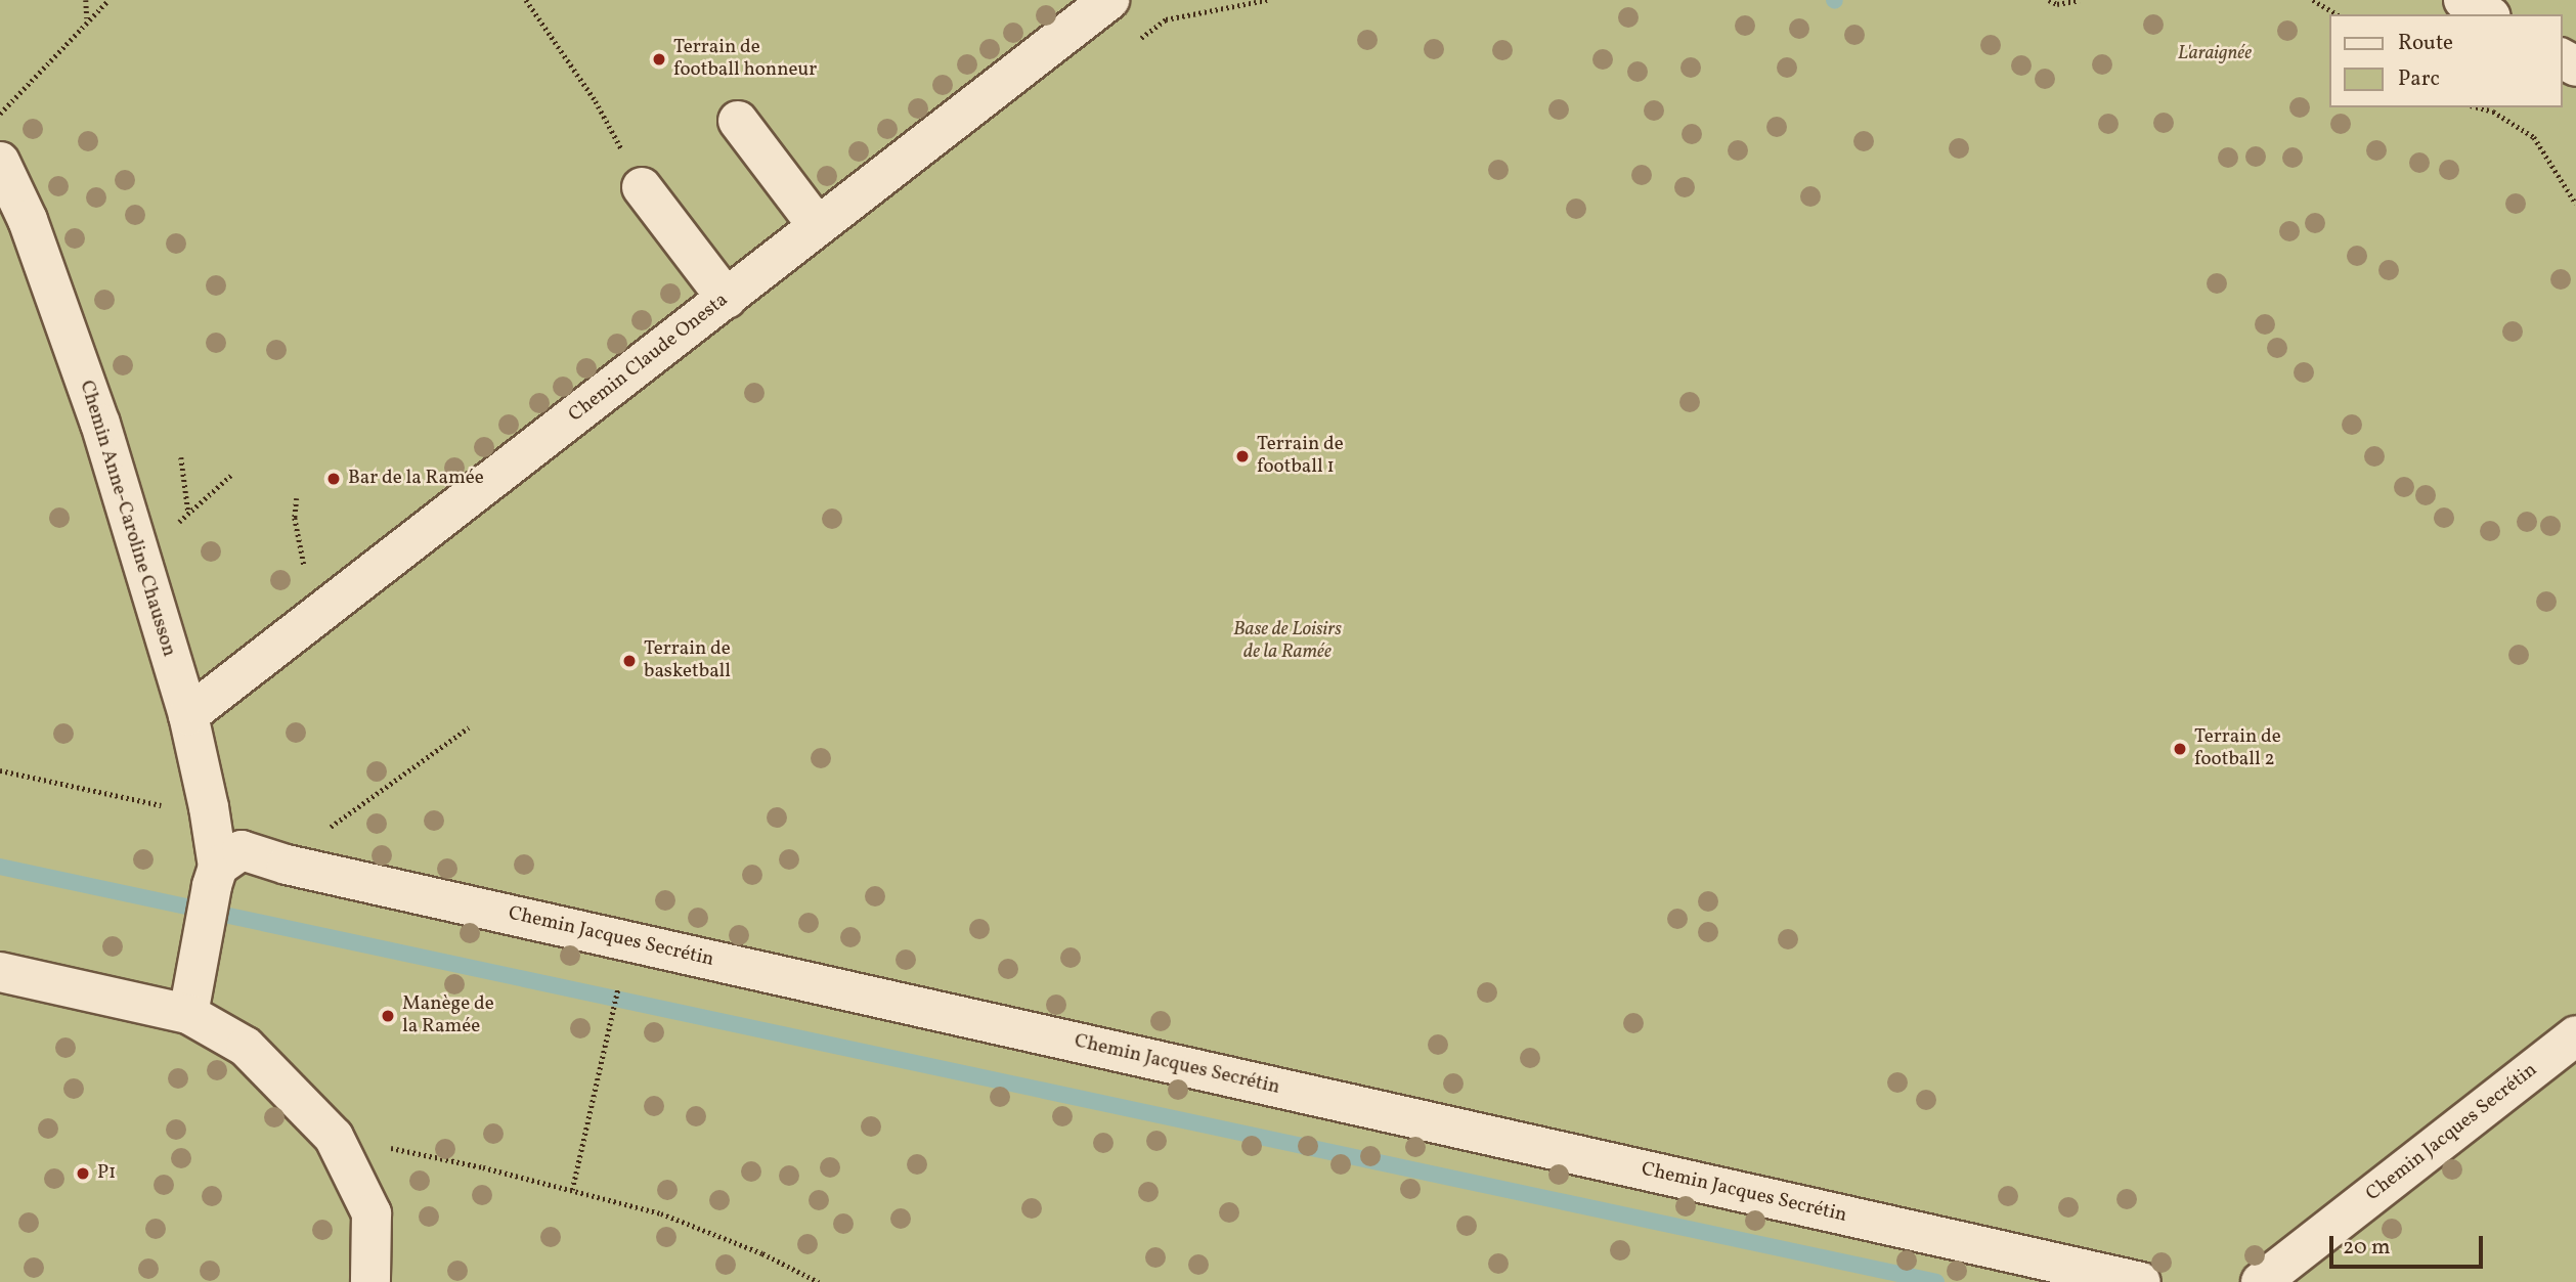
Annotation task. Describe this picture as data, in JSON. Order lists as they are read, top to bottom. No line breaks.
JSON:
{"streets":{"lane":["Chemin Claude Onesta","Chemin Anne-Caroline Chausson","Chemin Jacques Secrétin"]},"crossings":[["Chemin Claude Onesta","Chemin Anne-Caroline Chausson"],["Chemin Anne-Caroline Chausson","Chemin Jacques Secrétin"]],"parks":["L'araignée","Base de Loisirs de la Ramée"],"places":["Terrain de football honneur","Terrain de football 1","Bar de la Ramée","Terrain de basketball","Terrain de football 2","Manège de la Ramée","P1"],"legend":["Route","Parc"],"scale_bar":"20 m"}
